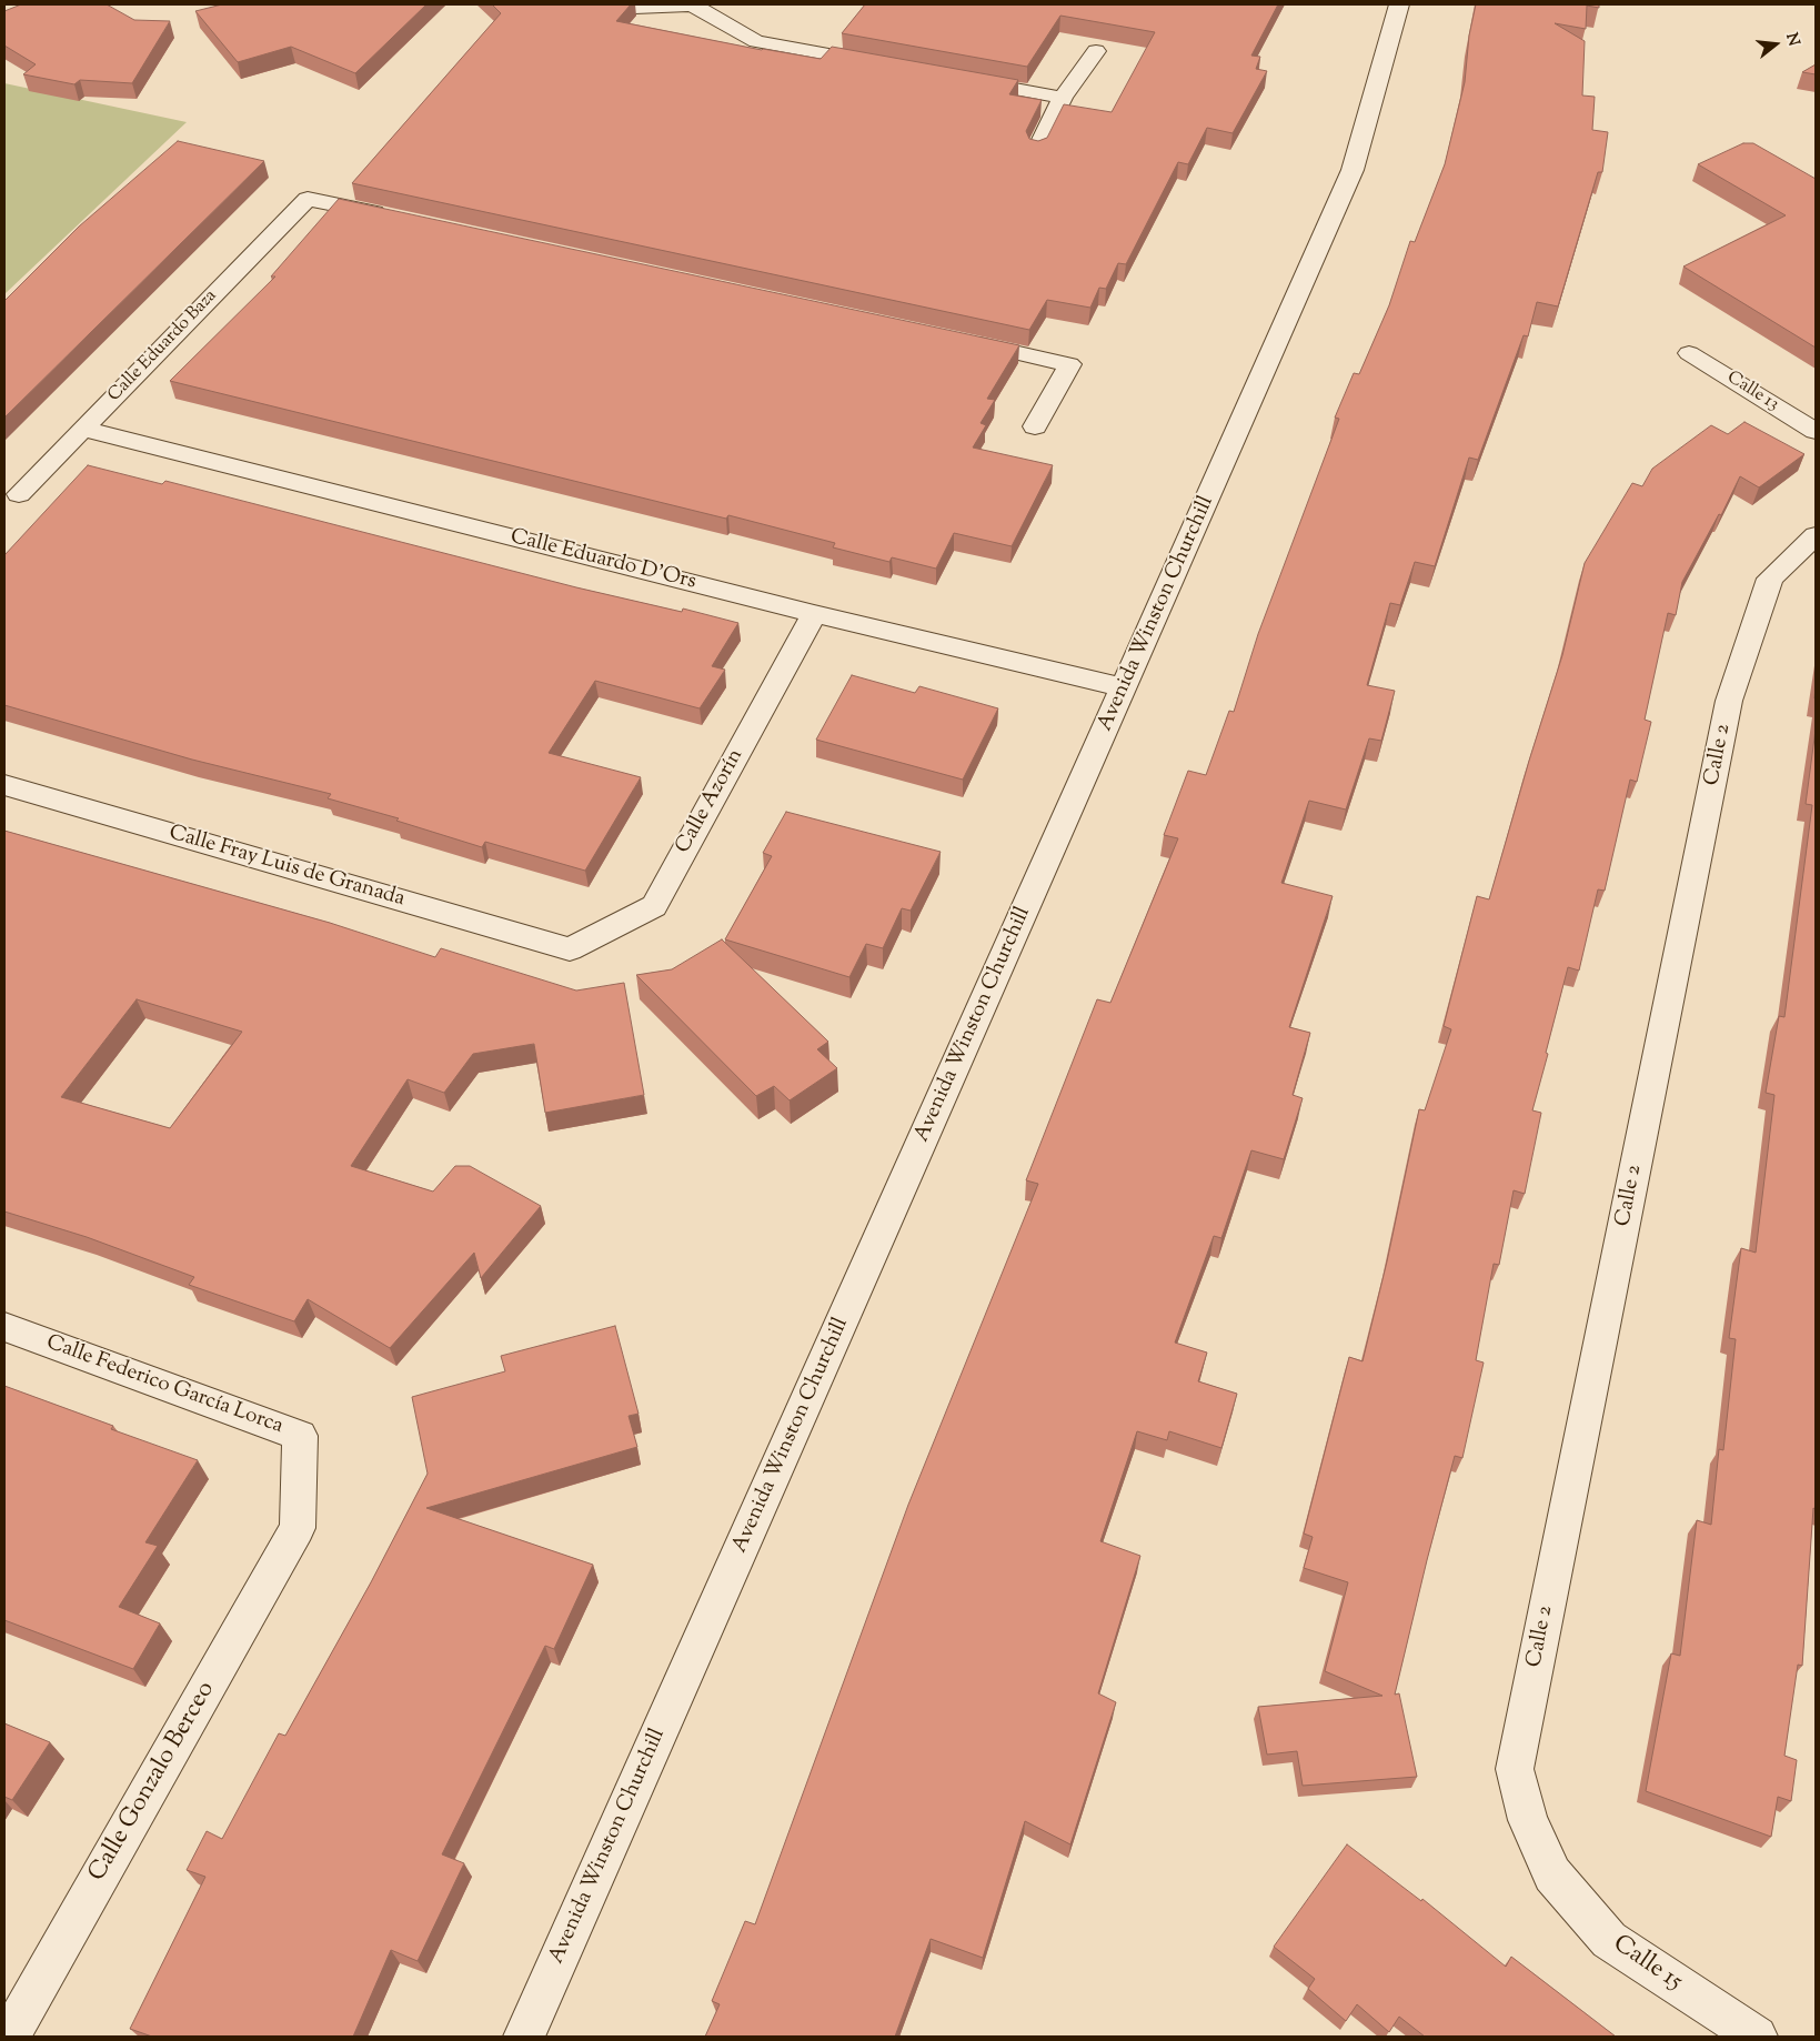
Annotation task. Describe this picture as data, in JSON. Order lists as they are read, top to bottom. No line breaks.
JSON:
{"streets":{"street":["Calle Eduardo Baza","Calle 13","Calle Eduardo D'Ors","Avenida Winston Churchill","Calle 2","Calle Azorín","Calle Fray Luis de Granada","Calle Federico García Lorca","Calle Gonzalo Berceo","Calle 15"]},"crossings":[["Calle Eduardo Baza","Calle Eduardo D'Ors"],["Calle Eduardo D'Ors","Avenida Winston Churchill"],["Calle Eduardo D'Ors","Calle Azorín"],["Calle 2","Calle 15"],["Calle Azorín","Calle Fray Luis de Granada"],["Calle Federico García Lorca","Calle Gonzalo Berceo"]],"north":"right"}
